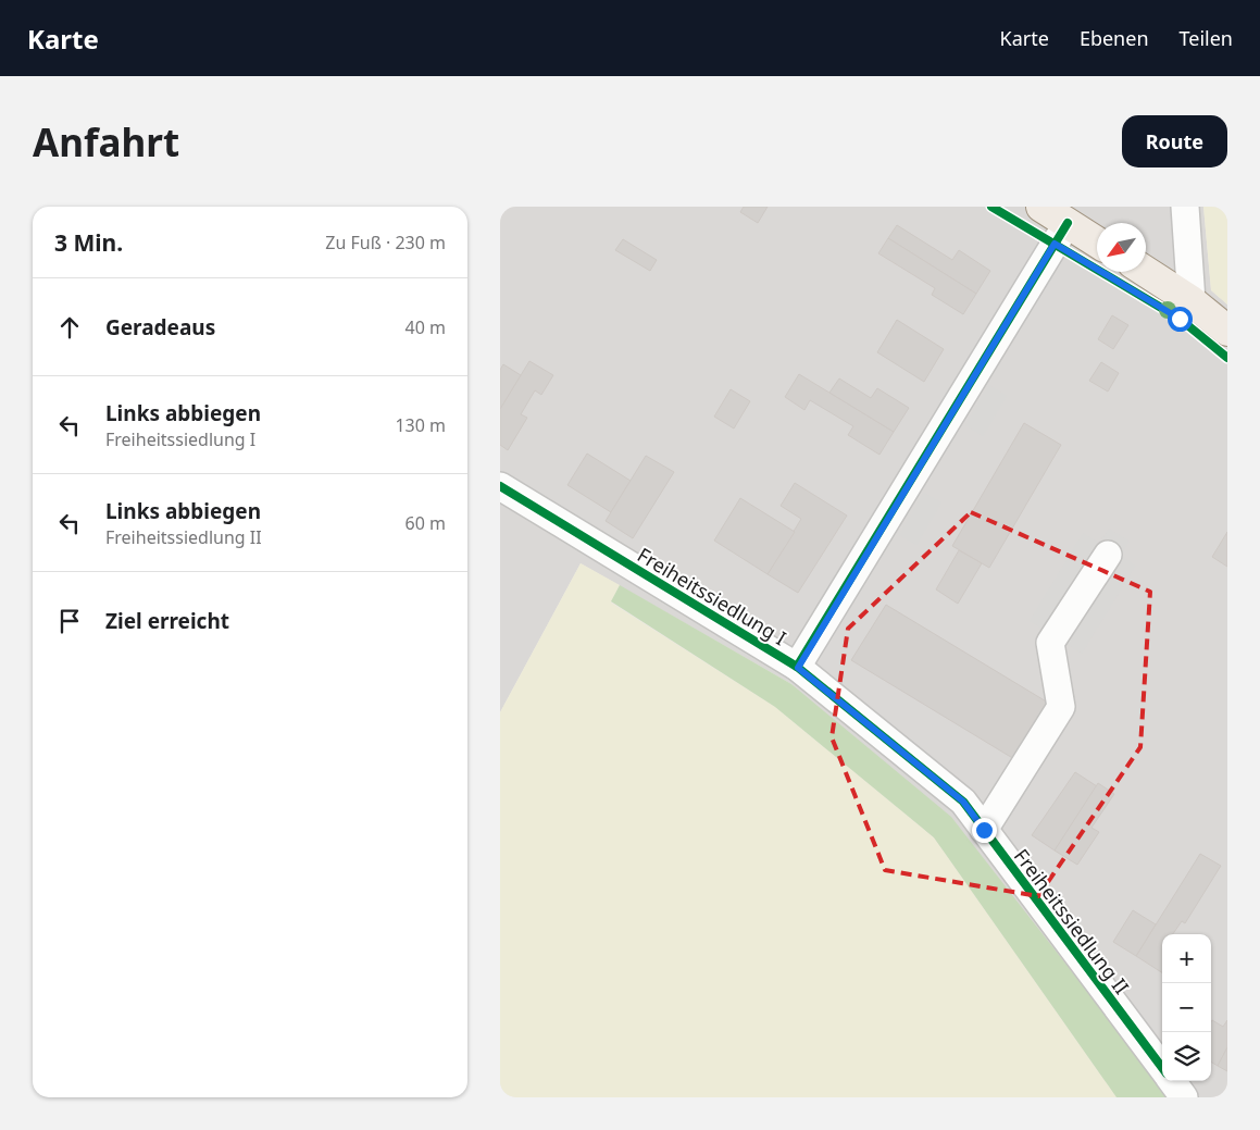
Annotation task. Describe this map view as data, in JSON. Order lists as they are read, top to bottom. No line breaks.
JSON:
{"streets":{"street":["Freiheitssiedlung I","Freiheitssiedlung II"]},"crossings":[["Freiheitssiedlung I","Freiheitssiedlung II"]],"north":"bottom left","page":{"header":"Karte","nav":["Karte","Ebenen","Teilen"],"buttons":"Route","title":"Anfahrt","heading":["3 Min.","Zu Fuß · 230 m"],"list":[["Geradeaus","40 m"],["Links abbiegen","Freiheitssiedlung I","130 m"],["Links abbiegen","Freiheitssiedlung II","60 m"],"Ziel erreicht"],"map_buttons":["+","−"]}}
